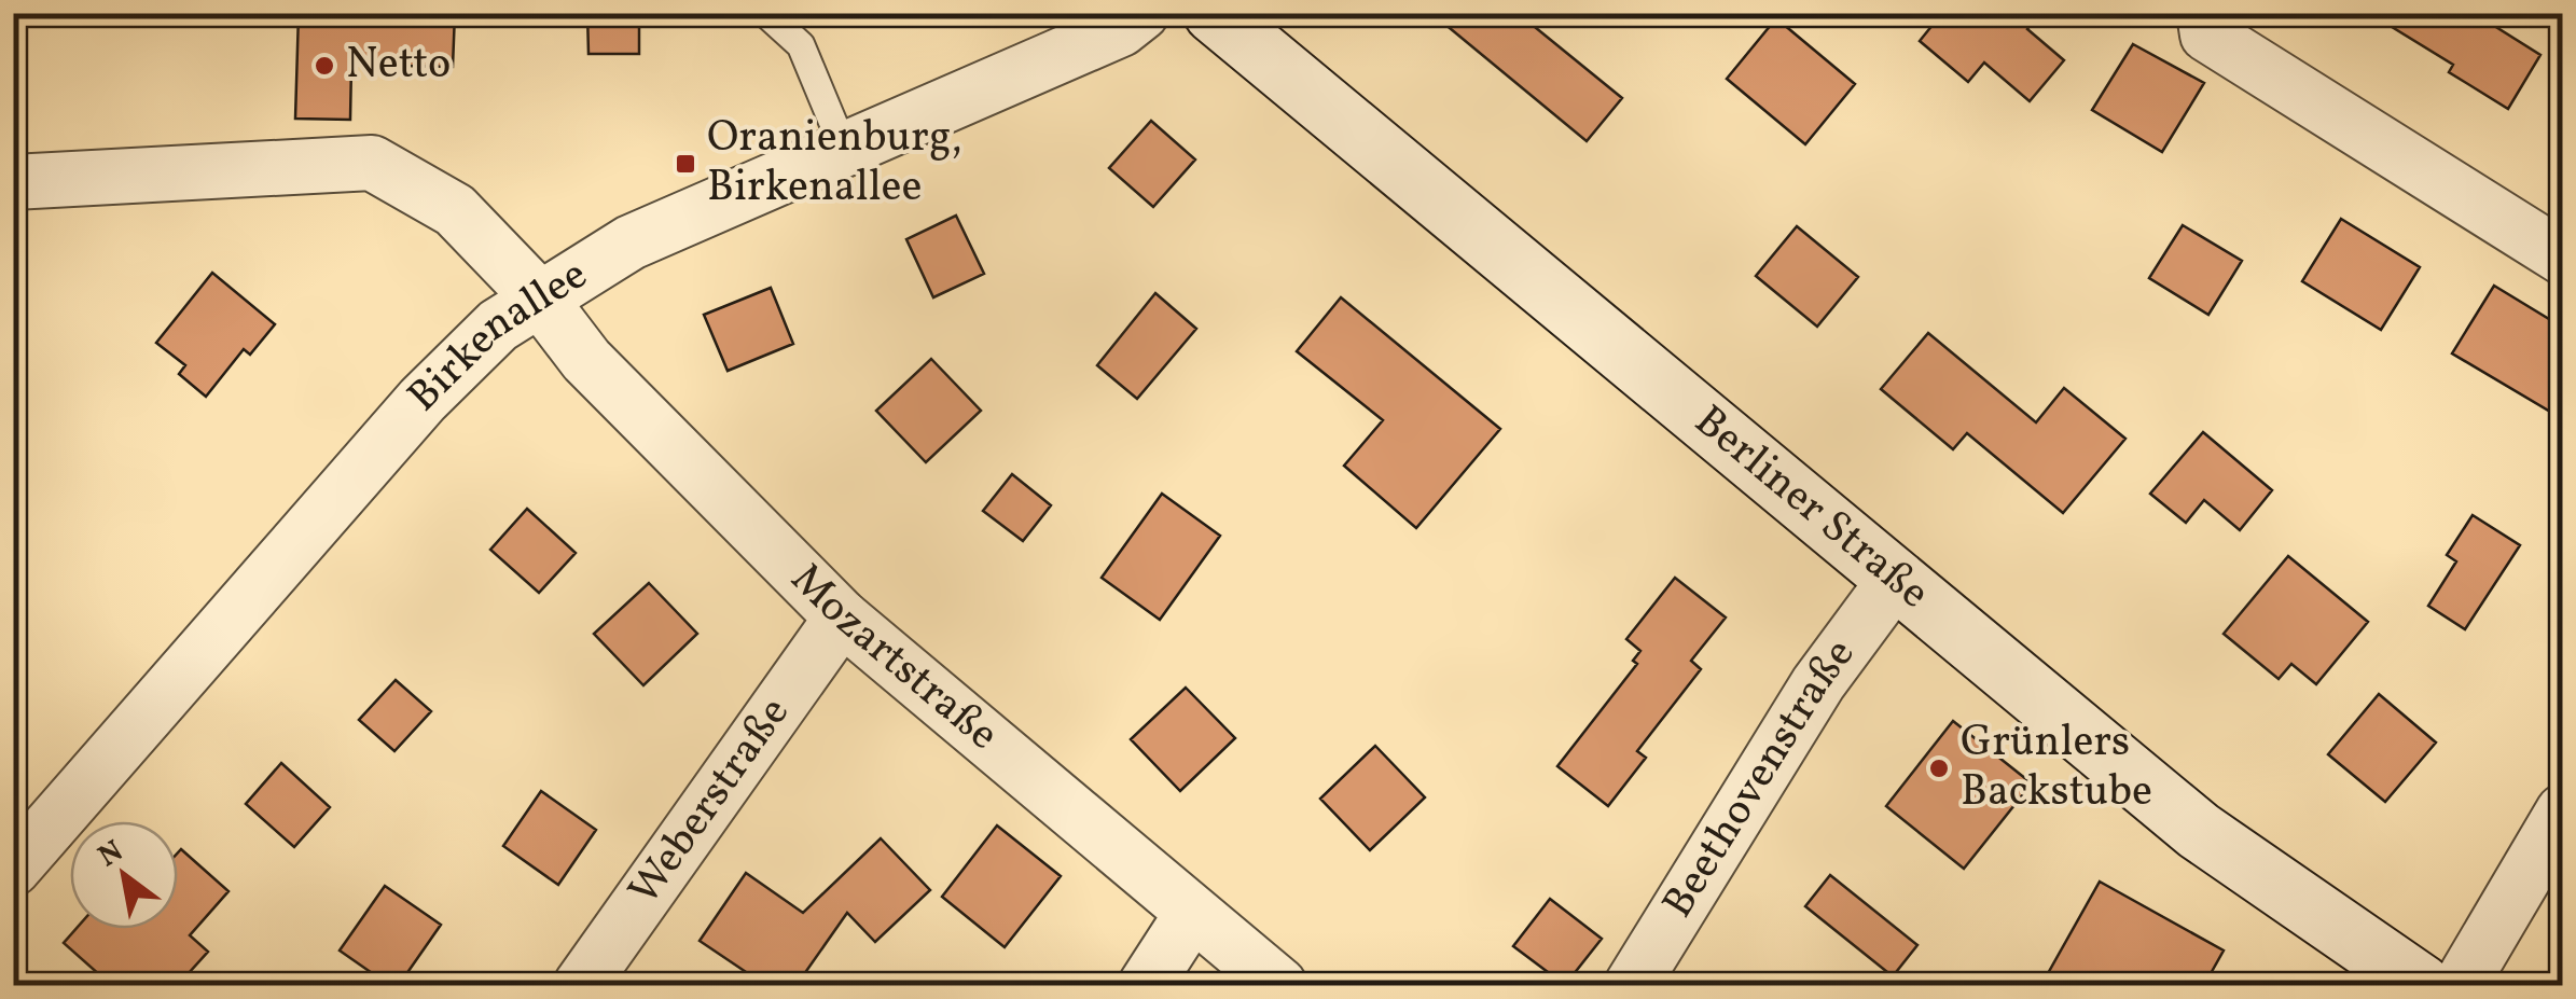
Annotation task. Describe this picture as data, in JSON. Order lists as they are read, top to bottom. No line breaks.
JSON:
{"streets":{"main road":["Berliner Straße"],"street":["Birkenallee","Mozartstraße","Beethovenstraße","Weberstraße"]},"crossings":[["Birkenallee","Mozartstraße"],["Berliner Straße","Beethovenstraße"],["Mozartstraße","Weberstraße"]],"places":{"other":["Netto","Grünlers Backstube"],"transit":["Oranienburg, Birkenallee"]},"north":"top left"}
